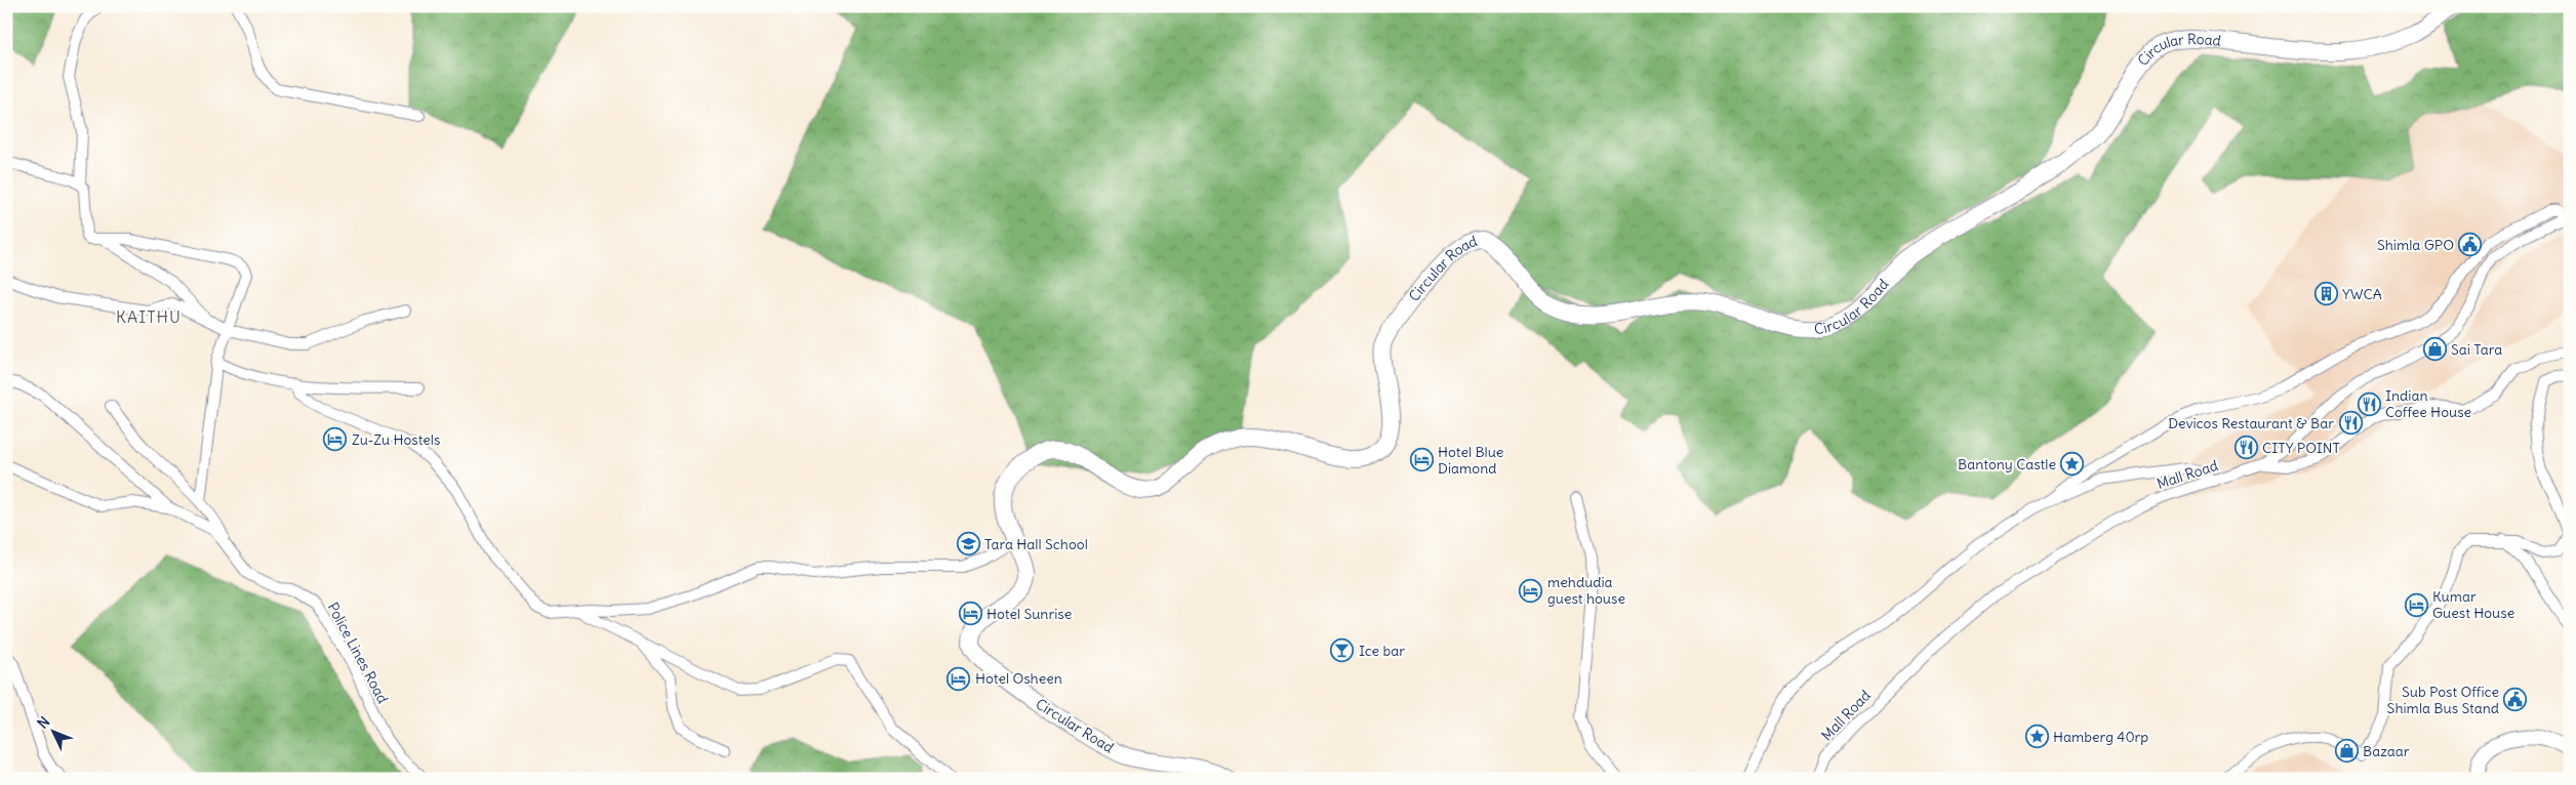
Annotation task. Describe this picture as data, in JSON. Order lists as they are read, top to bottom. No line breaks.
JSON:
{"streets":{"main road":["Circular Road"],"street":["Mall Road","Police Lines Road"]},"districts":["KAITHU"],"places":{"public building":["Shimla GPO","Sub Post Office Shimla Bus Stand"],"building":["YWCA"],"shop":["Sai Tara","Bazaar"],"restaurant":["Indian Coffee House","Devicos Restaurant & Bar","CITY POINT"],"hotel":["Zu-Zu Hostels","Hotel Blue Diamond","mehdudia guest house","Kumar Guest House","Hotel Sunrise","Hotel Osheen"],"place":["Bantony Castle","Hamberg 40rp"],"school or university":["Tara Hall School"],"bar":["Ice bar"]},"north":"top left"}
